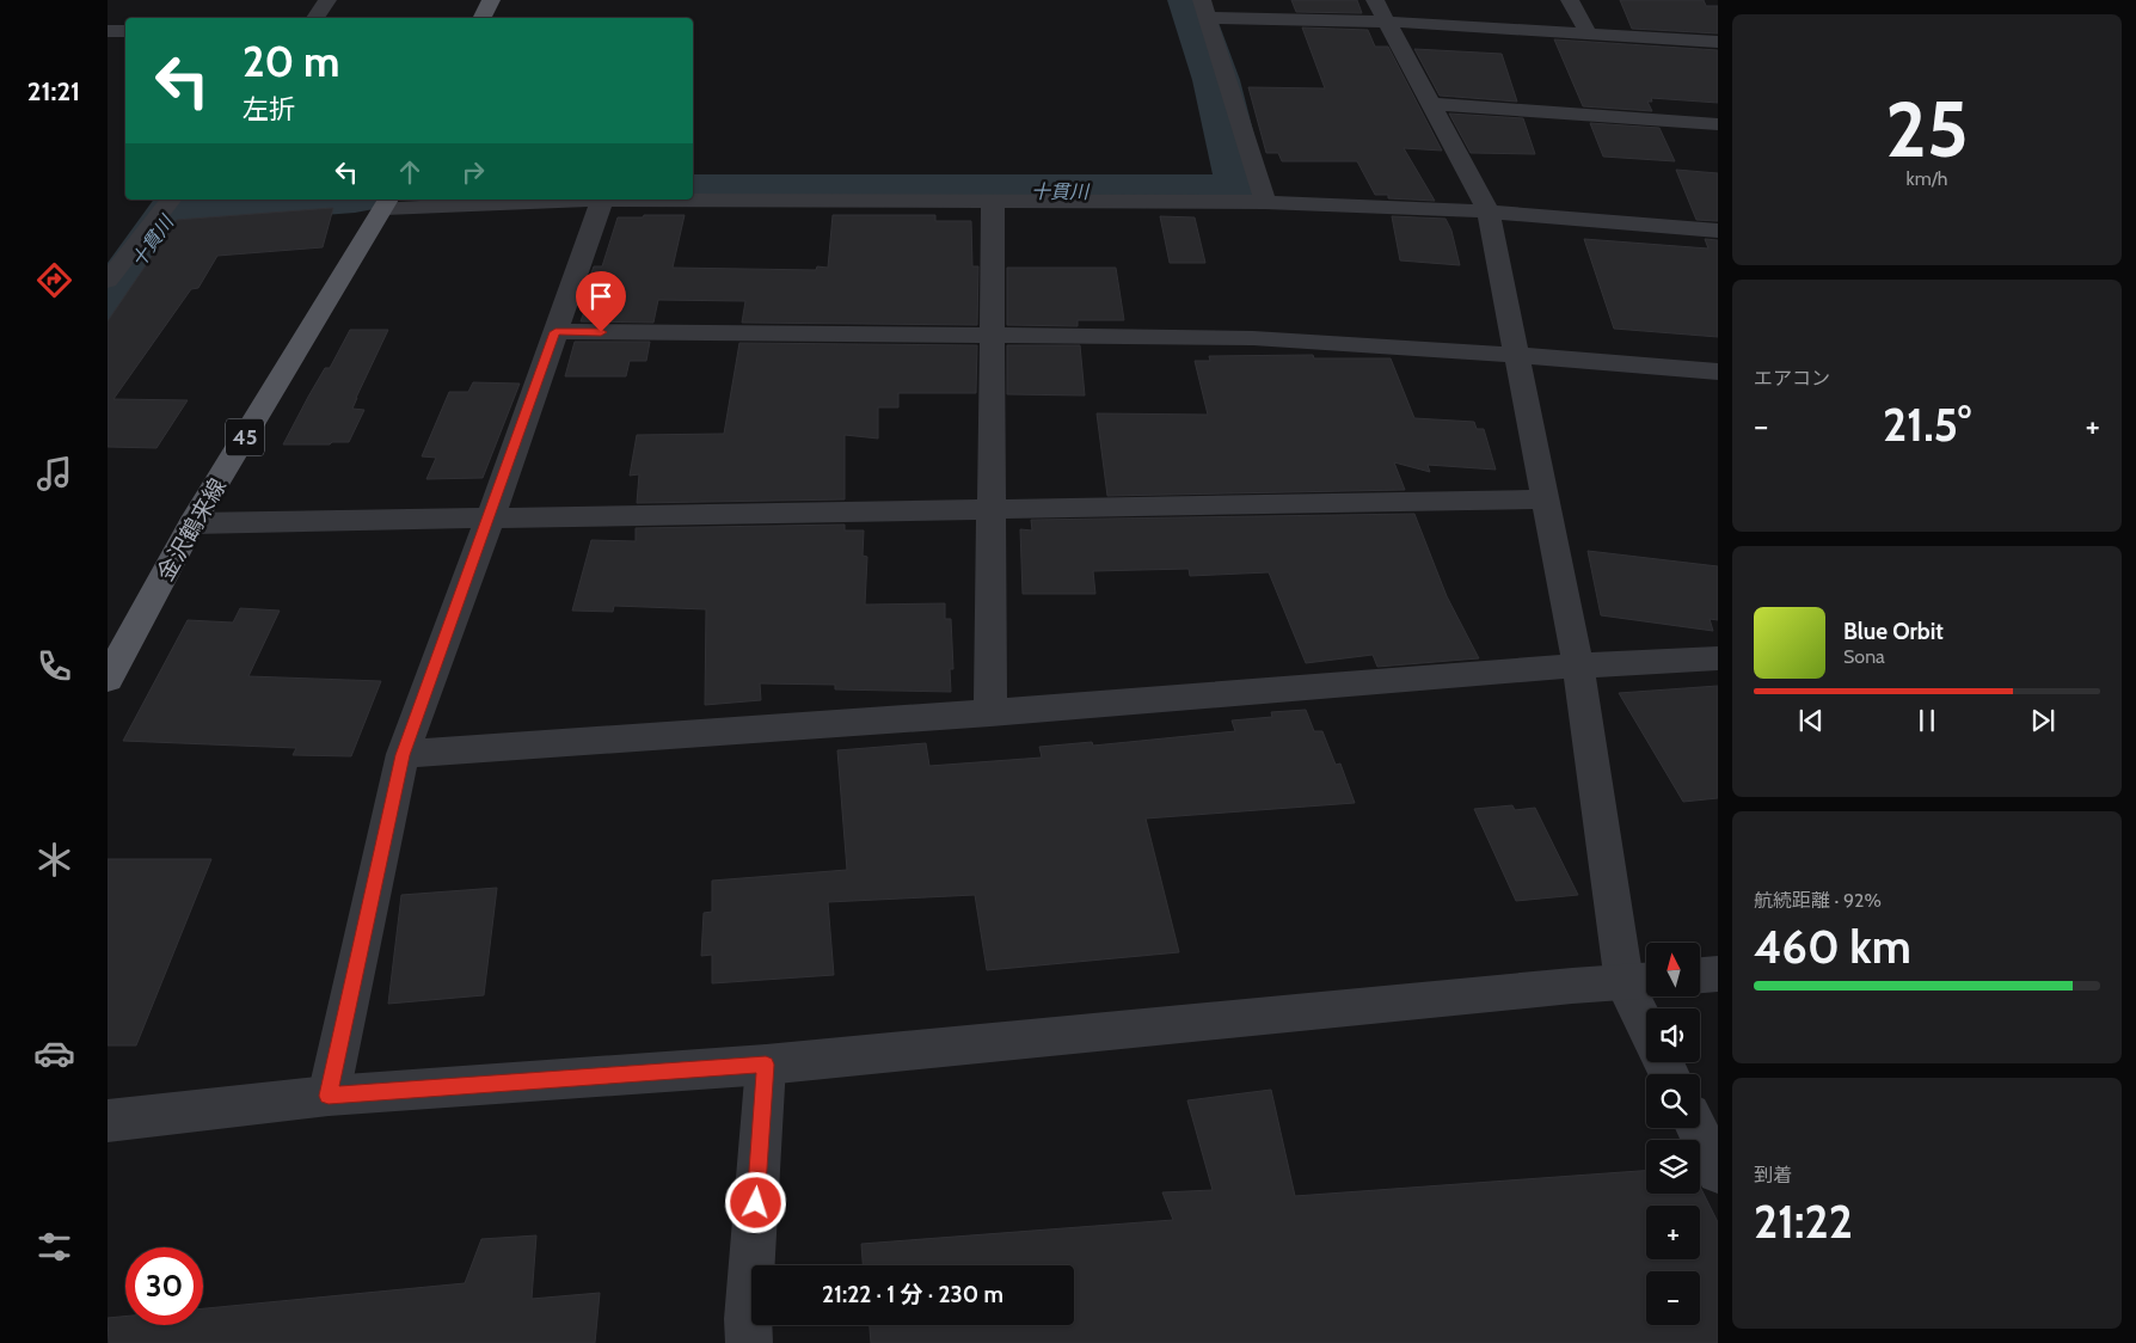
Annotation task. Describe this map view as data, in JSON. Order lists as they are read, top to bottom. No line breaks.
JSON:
{"streets":{"main road":["45","金沢鶴来線"]},"water":["十貫川"],"north":"top","page":{"tabs":"21:21","tile":[["25","km/h"],"エアコン",["航続距離 · 92%","460 km"],["到着","21:22"]],"turn":["20 m","左折"],"heat":["−","21.5°","+"],"song":["Blue Orbit","Sona"],"map_buttons":["+","−"],"limit":"30","trip":"21:22 · 1 分 · 230 m"}}
